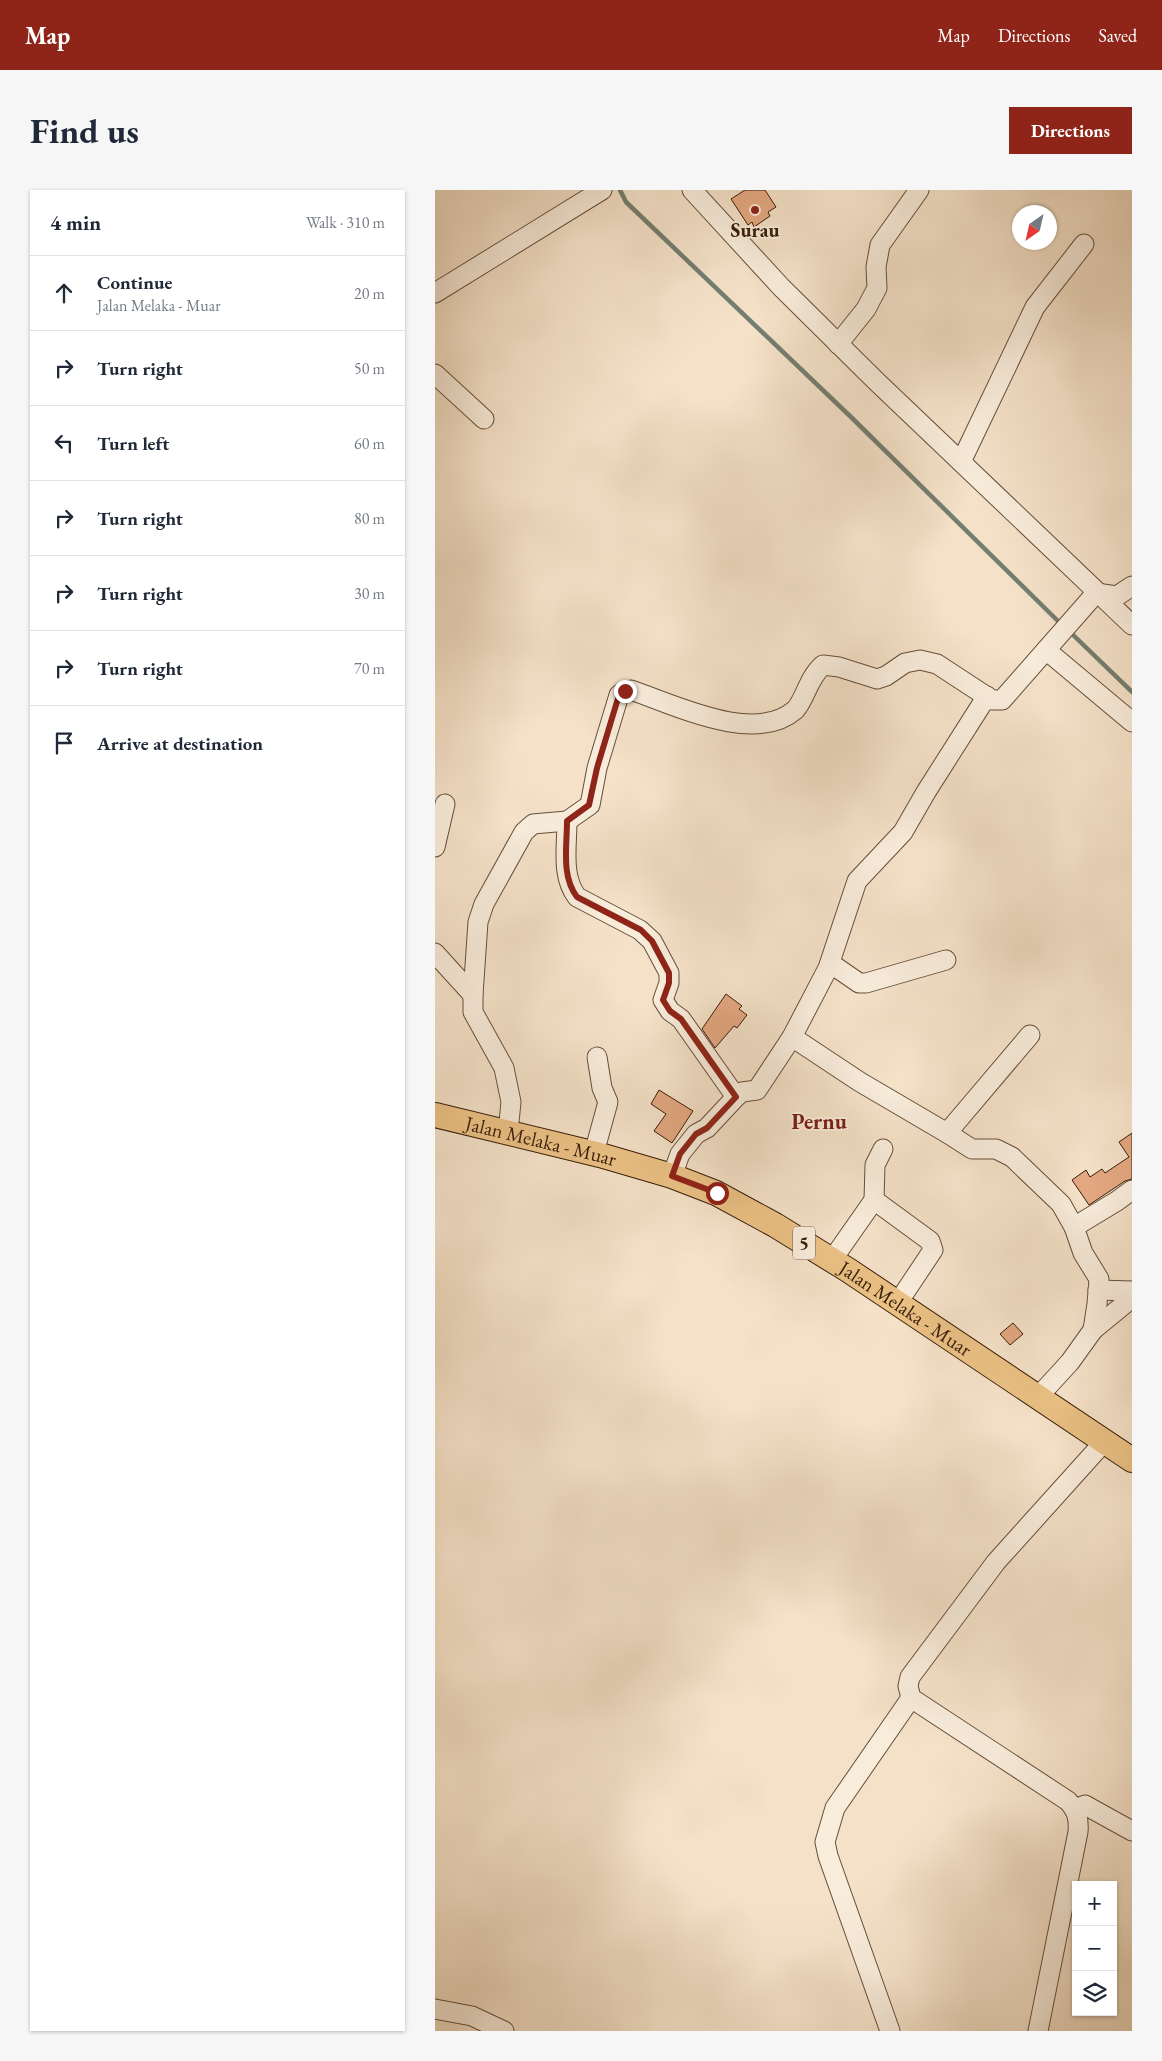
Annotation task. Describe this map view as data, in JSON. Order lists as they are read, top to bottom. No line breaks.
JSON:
{"streets":{"main road":["Jalan Melaka - Muar","5"]},"districts":["Pernu"],"places":["Surau"],"north":"bottom left","page":{"header":"Map","nav":["Map","Directions","Saved"],"buttons":"Directions","title":"Find us","heading":["4 min","Walk · 310 m"],"list":[["Continue","Jalan Melaka - Muar","20 m"],["Turn right","50 m"],["Turn left","60 m"],["Turn right","80 m"],["Turn right","30 m"],["Turn right","70 m"],"Arrive at destination"],"map_buttons":["+","−"]}}
